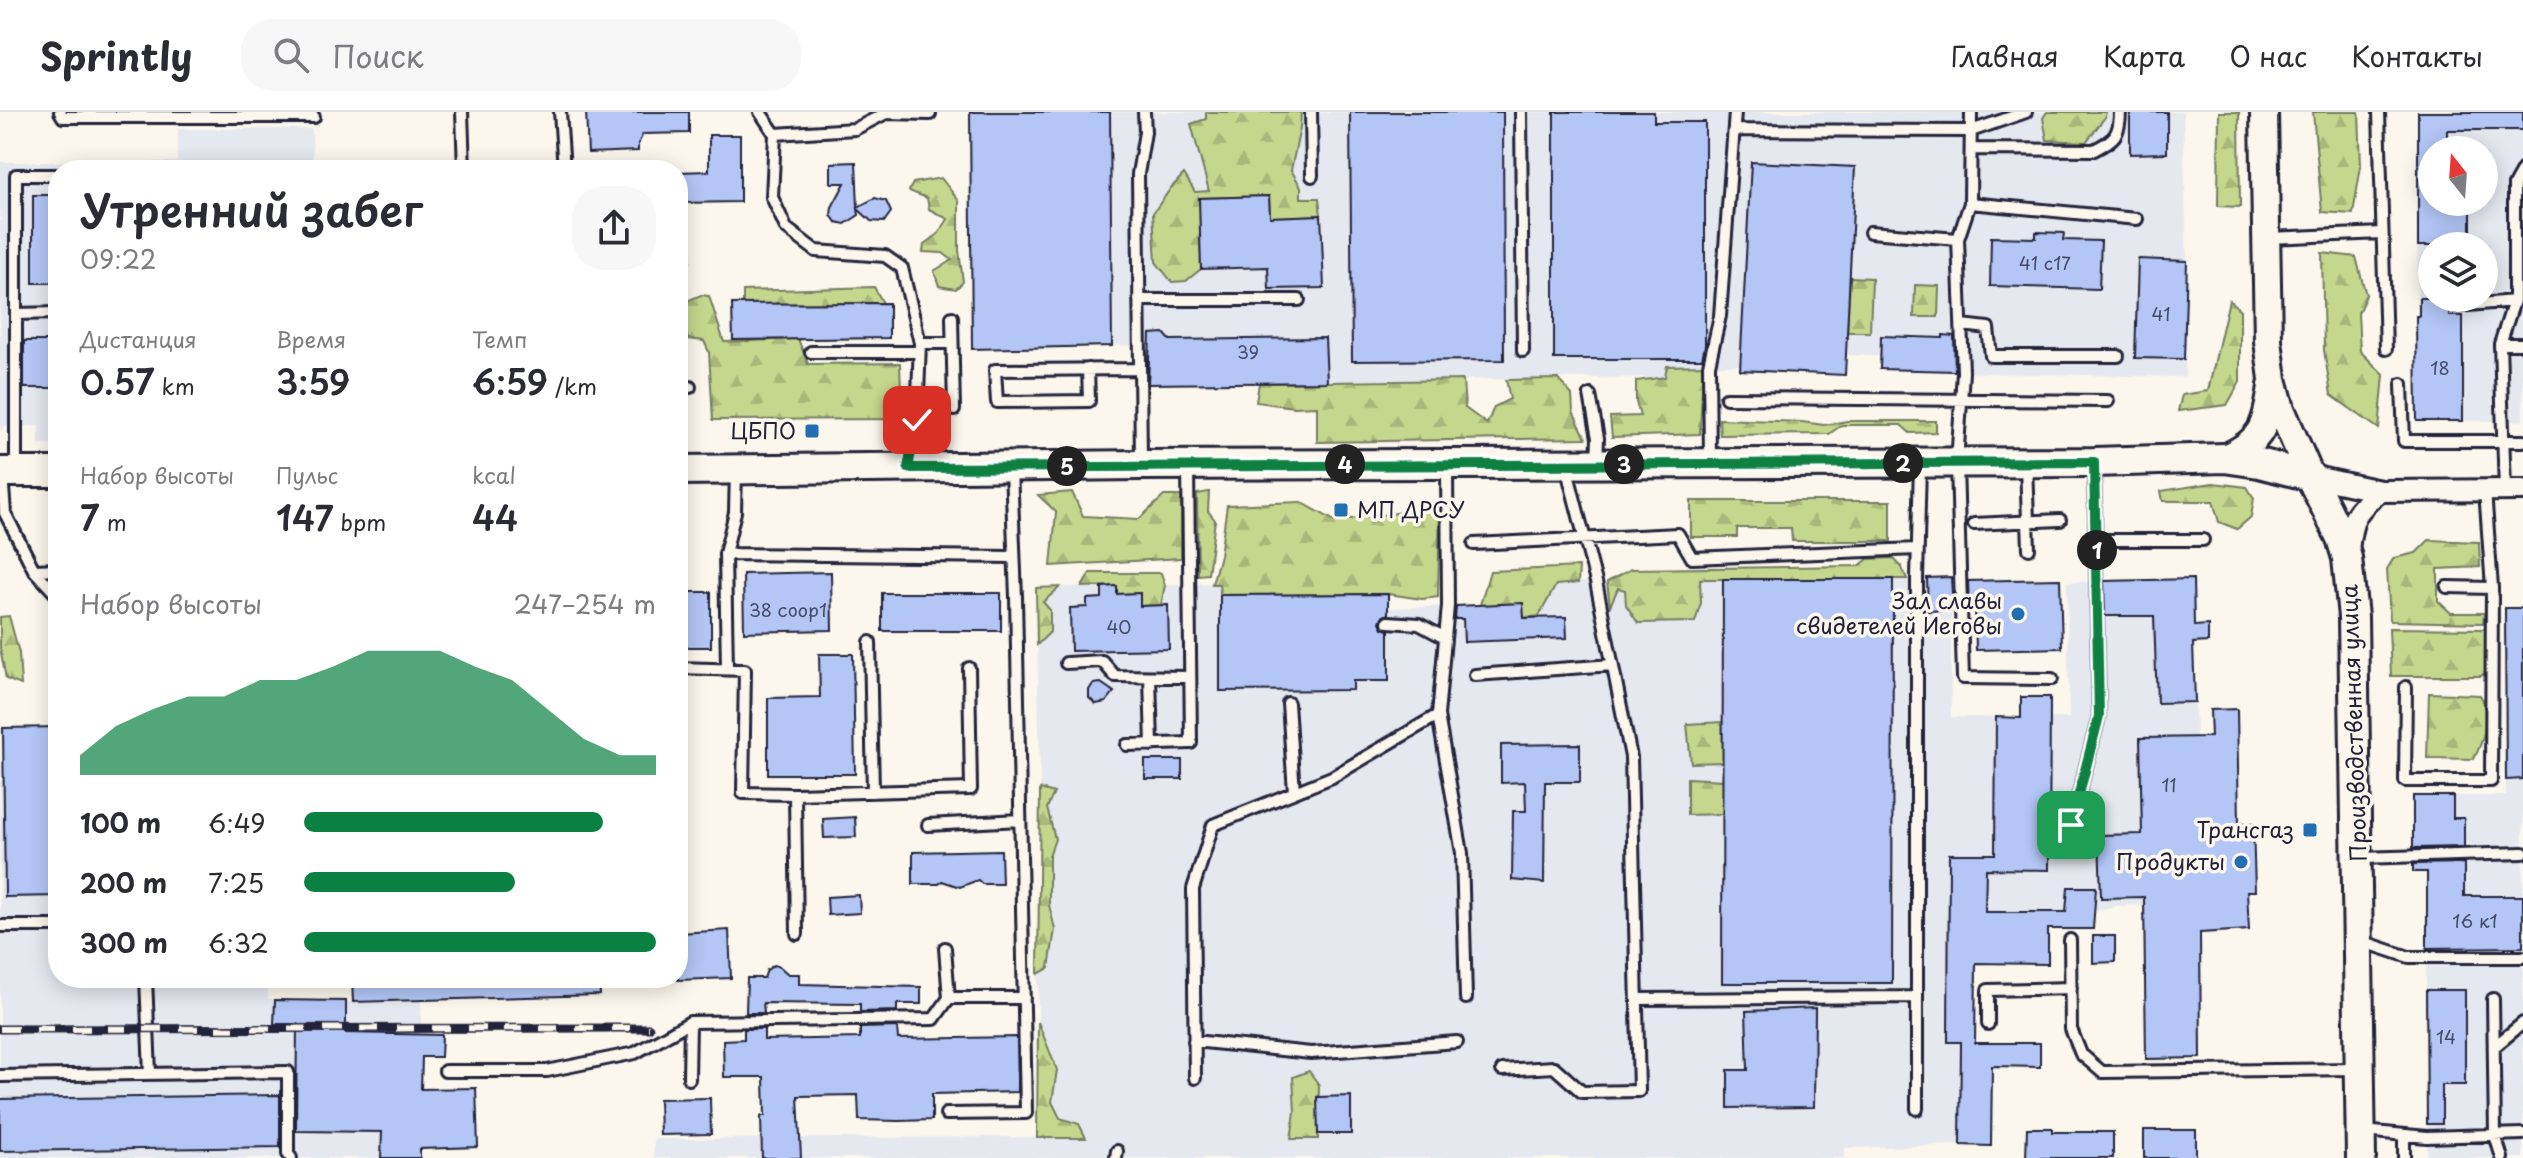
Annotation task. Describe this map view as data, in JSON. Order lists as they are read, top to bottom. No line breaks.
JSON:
{"streets":{"main road":["Производственная улица"]},"places":{"transit":["ЦБПО","МП ДРСУ","Трансгаз"],"other":["Зал славы свидетелей Иеговы","Продукты"]},"house_numbers":["41 с17","41","39","18","38 соор1","40","11","16 к1","14"],"north":"top","page":{"header":"Sprintly","search":"Поиск","nav":["Главная","Карта","О нас","Контакты"],"heading":["Утренний забег","09:22"],"stats":[["Дистанция","0.57 km"],["Время","3:59"],["Темп","6:59 /km"],["Набор высоты","7 m"],["Пульс","147 bpm"],["kcal","44"]],"pins":["2","3","4","5","1"],"chart":["Набор высоты","247–254 m"],"list":[{"name":"100 m","note":"6:49"},{"name":"200 m","note":"7:25"},{"name":"300 m","note":"6:32"}]}}
